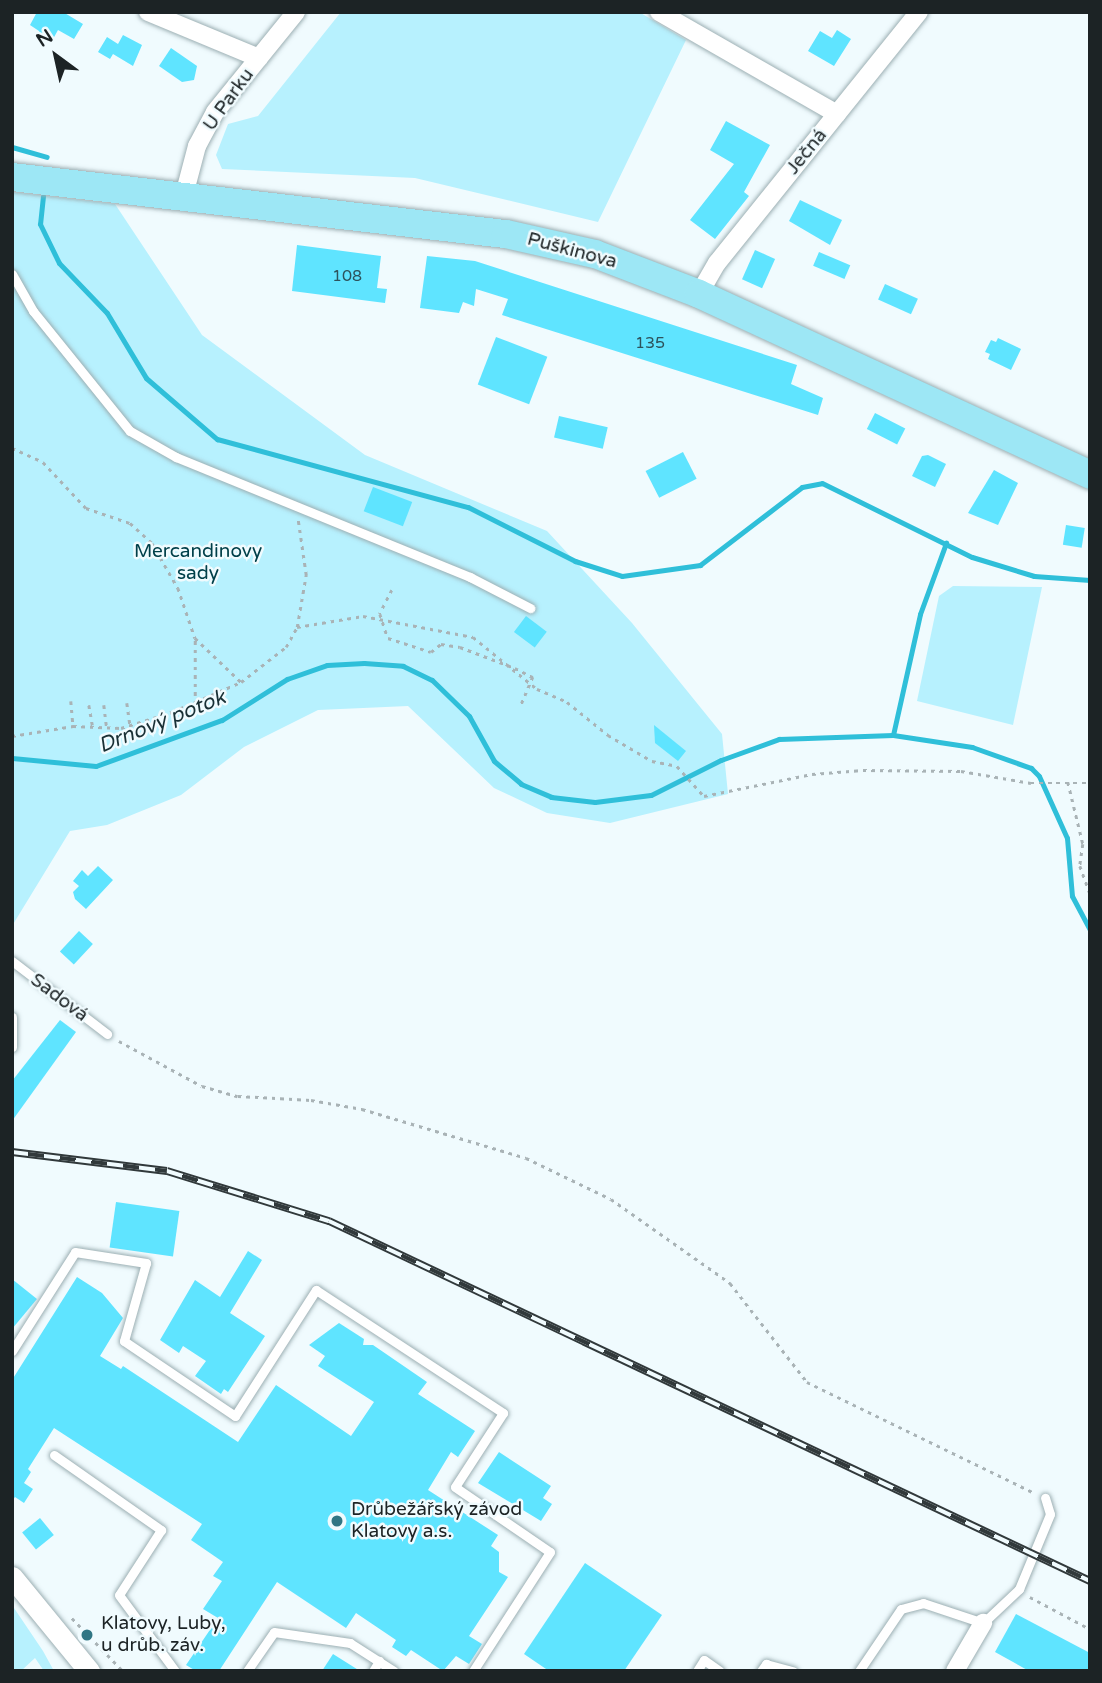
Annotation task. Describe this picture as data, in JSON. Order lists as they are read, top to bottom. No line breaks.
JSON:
{"streets":{"main road":["Puškinova"],"street":["U Parku","Ječná"],"lane":["Sadová"]},"crossings":[["U Parku","Puškinova"],["Ječná","Puškinova"]],"water":["Drnový potok"],"parks":["Mercandinovy sady"],"places":["Drůbežářský závod Klatovy a.s.","Klatovy, Luby, u drůb. záv."],"house_numbers":["108","135"],"north":"top left"}
